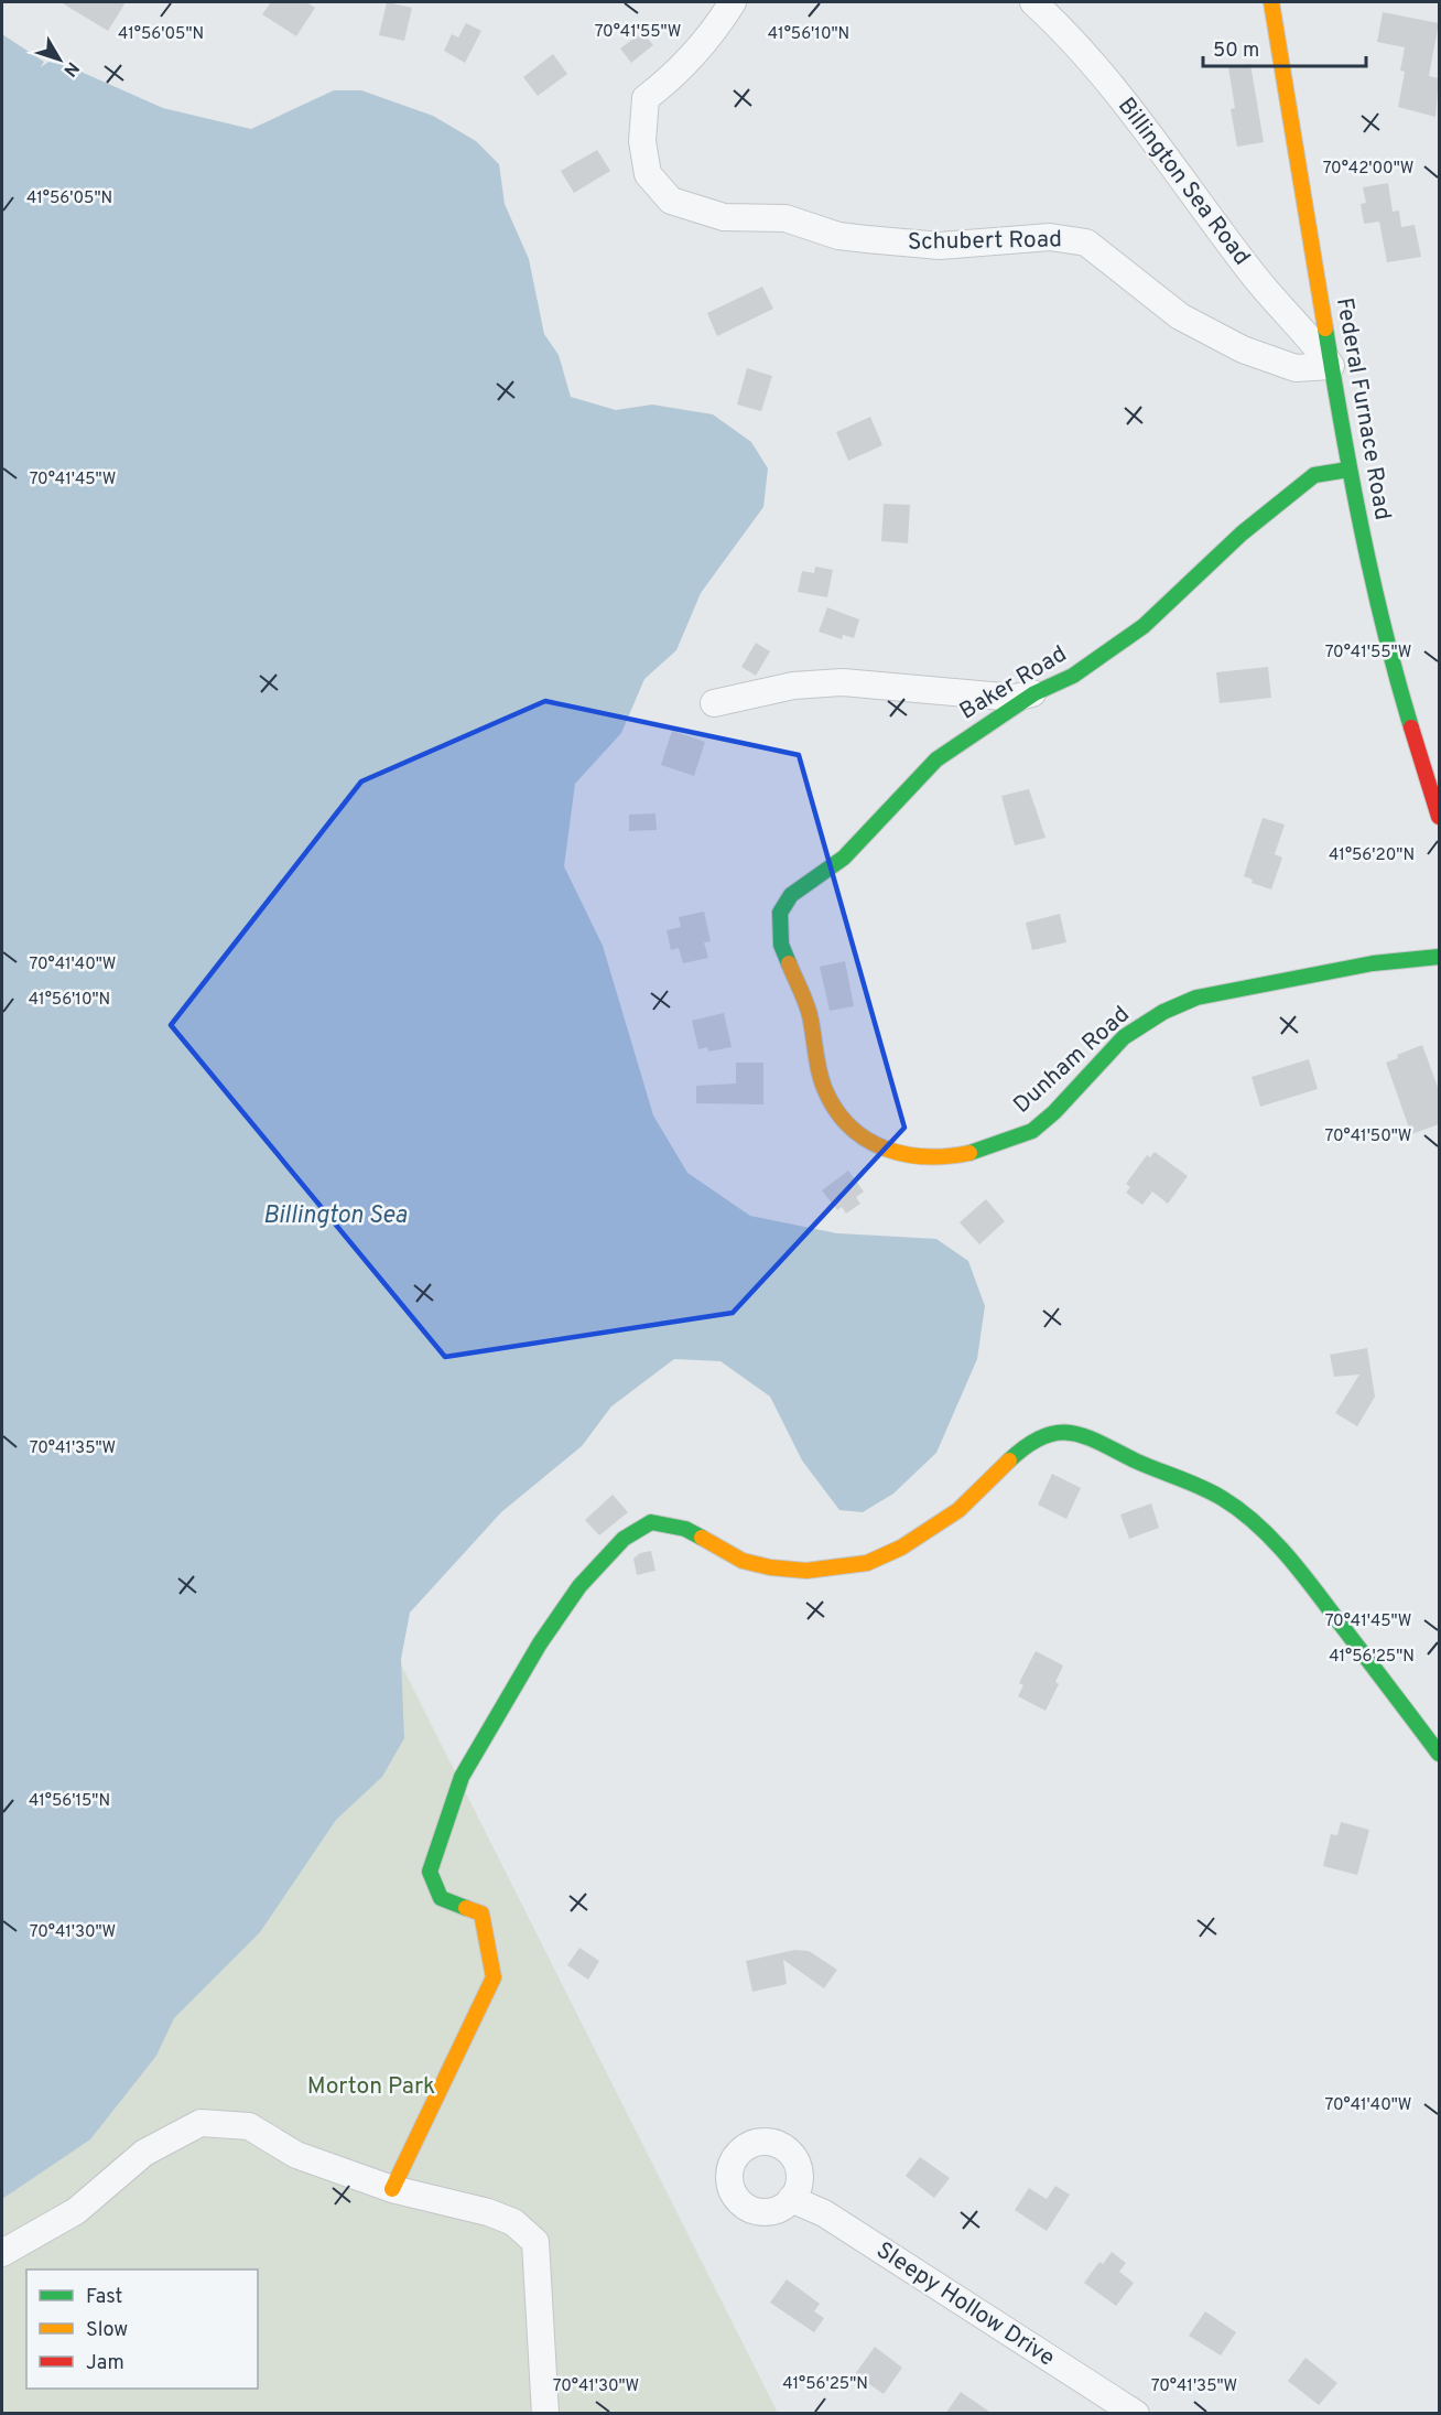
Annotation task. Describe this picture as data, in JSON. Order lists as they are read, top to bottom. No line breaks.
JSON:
{"streets":{"street":["Billington Sea Road","Schubert Road","Federal Furnace Road","Baker Road","Dunham Road","Sleepy Hollow Drive"]},"crossings":[["Billington Sea Road","Schubert Road"],["Billington Sea Road","Federal Furnace Road"],["Schubert Road","Federal Furnace Road"],["Federal Furnace Road","Baker Road"],["Baker Road","Dunham Road"]],"water":["Billington Sea"],"parks":["Morton Park"],"legend":["Fast","Slow","Jam"],"scale_bar":"50 m","north":"bottom right","coordinates":["70°41'55\"W","41°56'05\"N","41°56'10\"N","70°42'00\"W","70°41'45\"W","41°56'20\"N","70°41'40\"W","70°41'50\"W","70°41'35\"W","41°56'25\"N","41°56'15\"N","70°41'30\"W"]}
